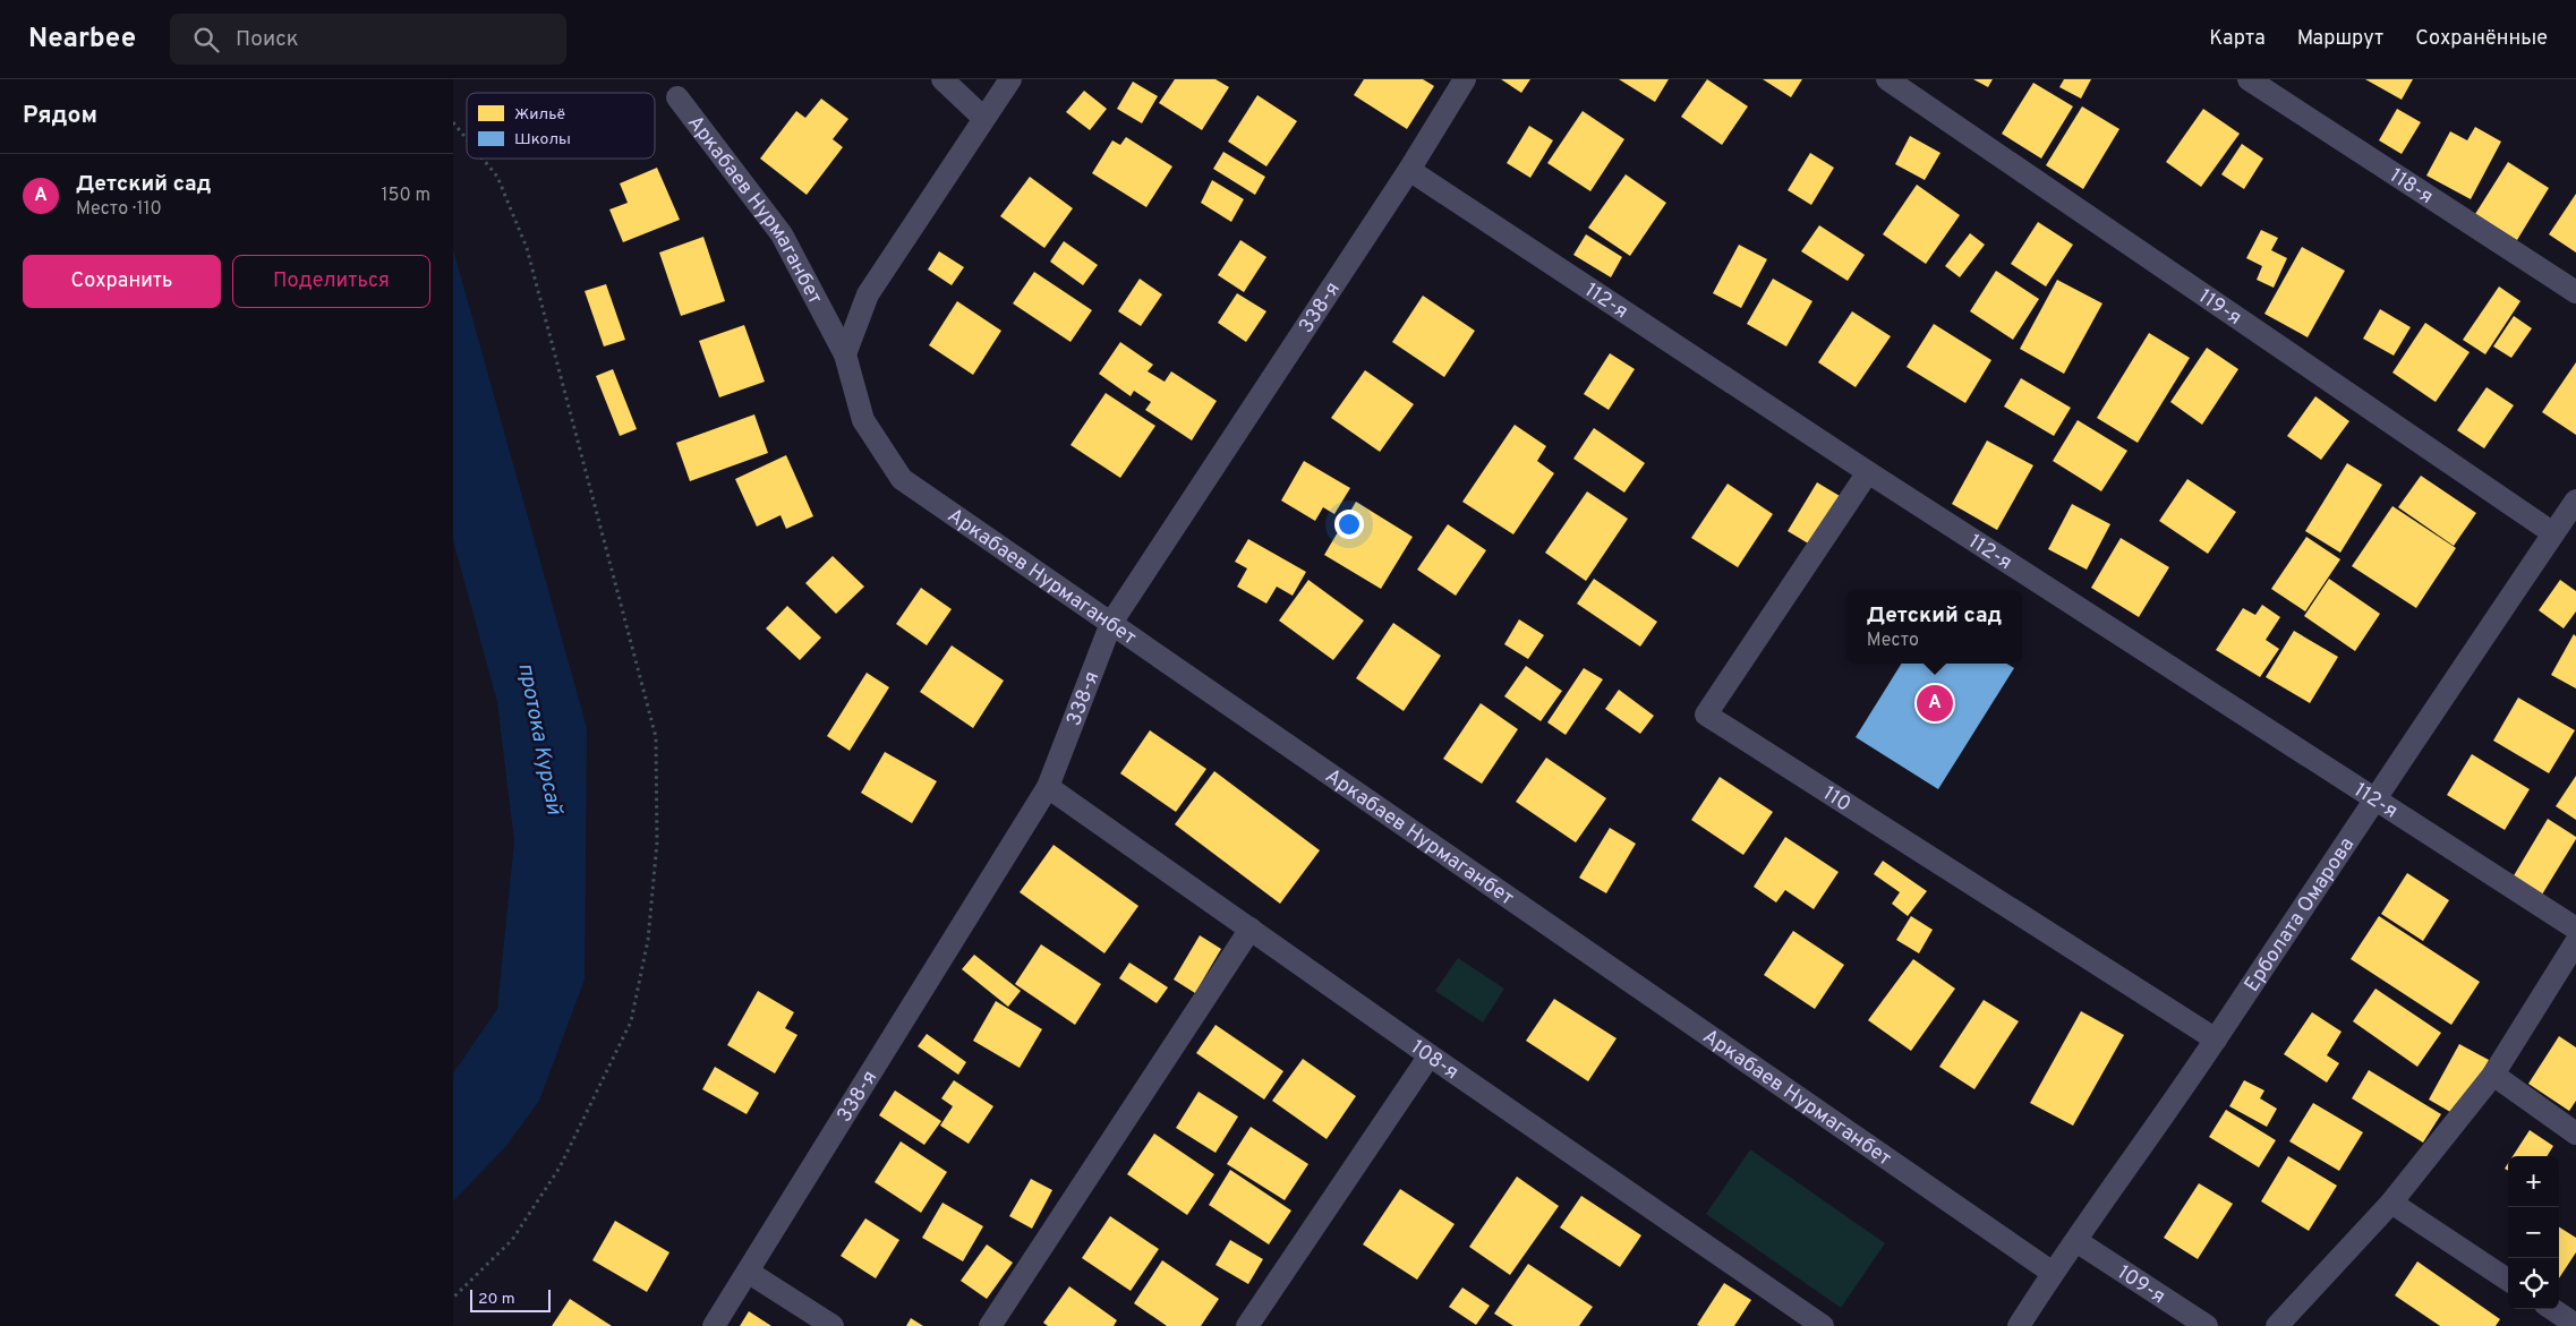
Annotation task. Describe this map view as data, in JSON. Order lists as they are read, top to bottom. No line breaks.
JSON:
{"streets":{"street":["118-я","Аркабаев Нурмаганбет","112-я","338-я","119-я","110","Ерболата Омарова","108-я","109-я"]},"crossings":[["Аркабаев Нурмаганбет","338-я"],["Аркабаев Нурмаганбет","Ерболата Омарова"],["112-я","338-я"],["112-я","110"],["112-я","Ерболата Омарова"],["338-я","108-я"],["119-я","Ерболата Омарова"],["110","Ерболата Омарова"],["Ерболата Омарова","109-я"]],"water":["протока Курсай"],"legend":["Жильё","Школы"],"scale_bar":"20 m","page":{"header":"Nearbee","search":"Поиск","nav":["Карта","Маршрут","Сохранённые"],"heading":"Рядом","list":[{"mark":"A","name":"Детский сад","note":"Место · 110","value":"150 m"}],"buttons":["Сохранить","Поделиться"],"popup":["Детский сад","Место"],"pins":"A","map_buttons":["+","−"],"scale":"20 m"}}
